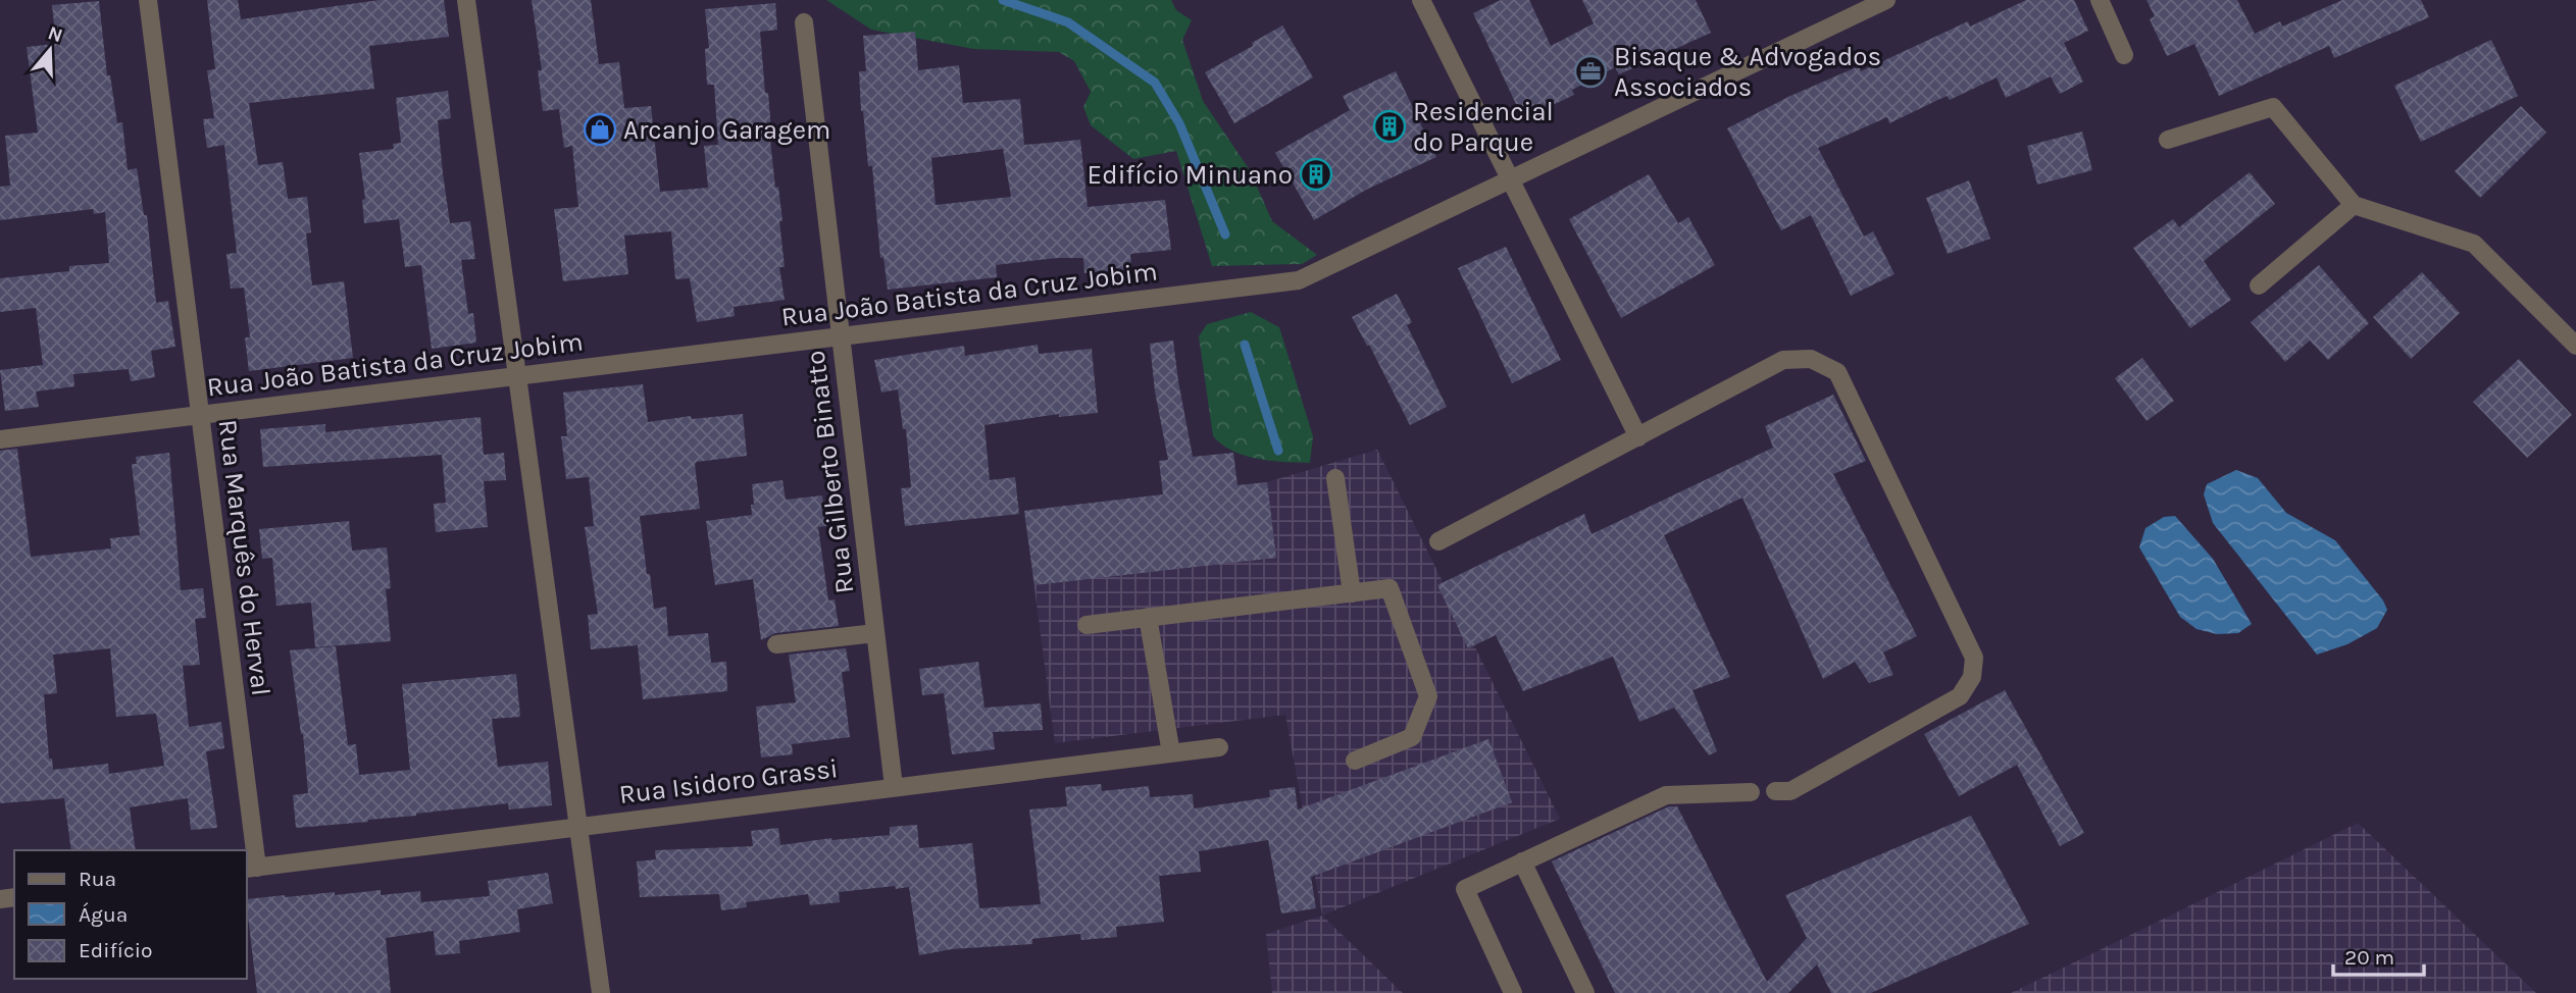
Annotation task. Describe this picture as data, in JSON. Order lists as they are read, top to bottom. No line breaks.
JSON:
{"streets":{"street":["Rua João Batista da Cruz Jobim","Rua Gilberto Binatto","Rua Marquês do Herval","Rua Isidoro Grassi"]},"crossings":[["Rua João Batista da Cruz Jobim","Rua Gilberto Binatto"],["Rua João Batista da Cruz Jobim","Rua Marquês do Herval"],["Rua Gilberto Binatto","Rua Isidoro Grassi"],["Rua Marquês do Herval","Rua Isidoro Grassi"]],"places":{"office":["Bisaque & Advogados Associados"],"building":["Residencial do Parque","Edifício Minuano"],"shop":["Arcanjo Garagem"]},"legend":["Rua","Água","Edifício"],"scale_bar":"20 m","north":"top"}
